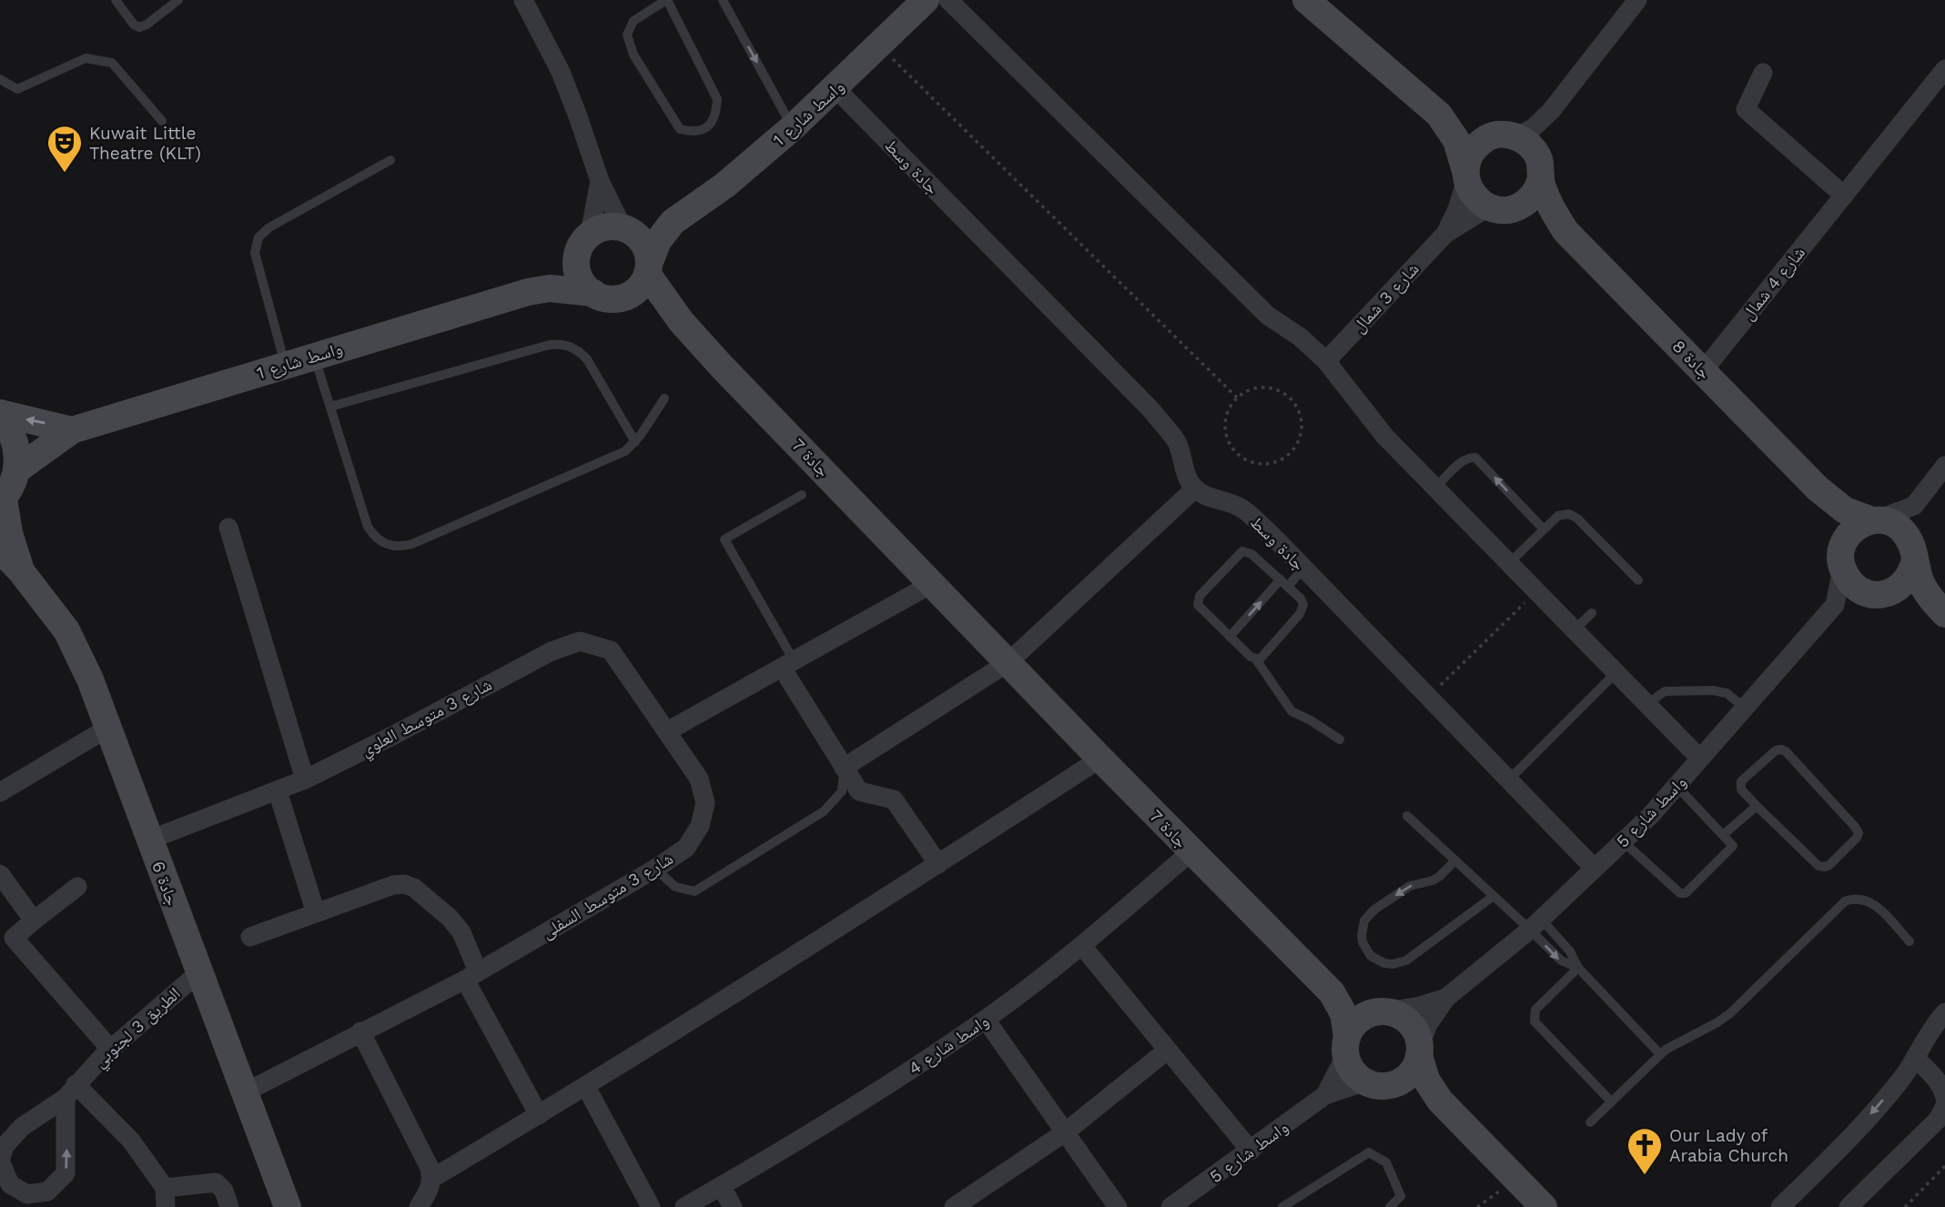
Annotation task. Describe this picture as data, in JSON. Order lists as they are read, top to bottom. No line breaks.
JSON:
{"streets":{"main road":["واسط شارع 1","جادة 8","جادة 7","جادة 6"],"street":["جادة وسط","شارع 4 شمال","شارع 3 شمال","شارع 3 متوسط العلوي","واسط شارع 5","شارع 3 متوسط السفلى","الطريق 3 لجنوبي","واسط شارع 4"]},"crossings":[["واسط شارع 1","جادة وسط"],["واسط شارع 1","جادة 7"],["جادة وسط","واسط شارع 5"],["شارع 4 شمال","جادة 8"],["شارع 3 شمال","جادة 8"],["جادة 7","واسط شارع 5"],["جادة 7","واسط شارع 4"],["شارع 3 متوسط العلوي","جادة 6"],["شارع 3 متوسط العلوي","شارع 3 متوسط السفلى"],["جادة 6","شارع 3 متوسط السفلى"],["جادة 6","الطريق 3 لجنوبي"]],"places":{"theatre":["Kuwait Little Theatre (KLT)"],"church":["Our Lady of Arabia Church"]}}
